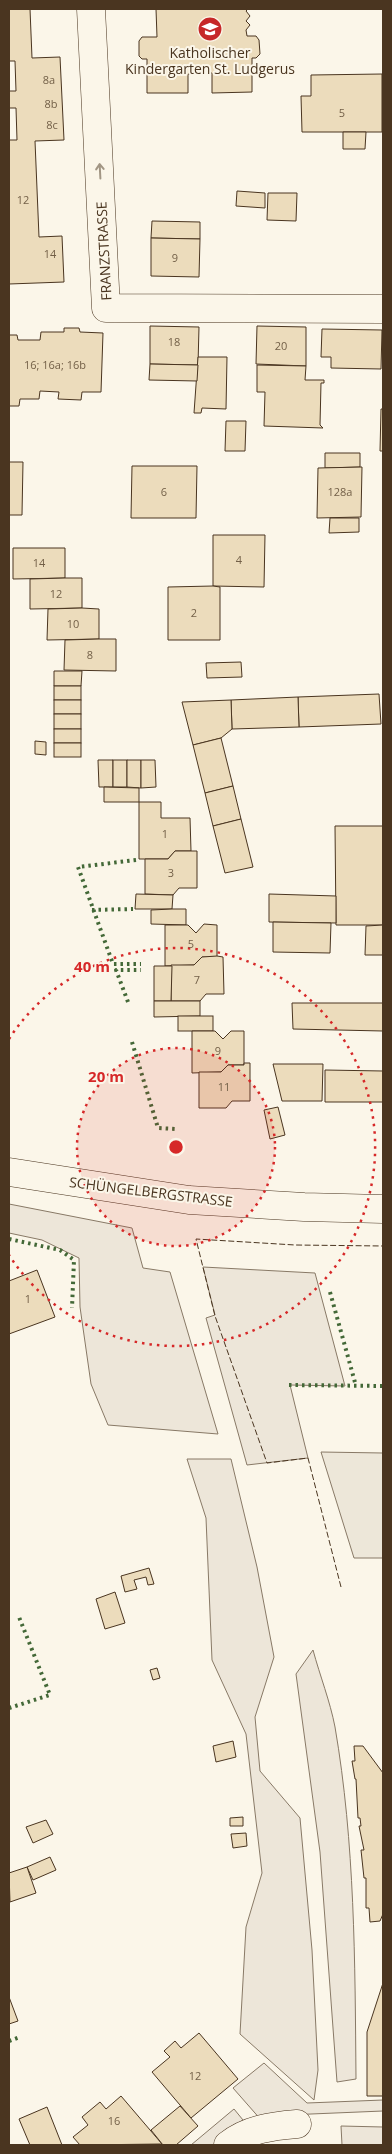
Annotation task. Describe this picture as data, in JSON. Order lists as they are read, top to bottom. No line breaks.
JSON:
{"streets":{"street":["FRANZSTRASSE","SCHÜNGELBERGSTRASSE"]},"places":{"school or university":["Katholischer Kindergarten St. Ludgerus"]},"house_numbers":["8a","8b","5","8c","12","14","9","18","20","16; 16a; 16b","6","128a","4","14","12","2","10","8","1","3","5","7","9","11","1","12","16"],"rings":["40 m","20 m"]}
